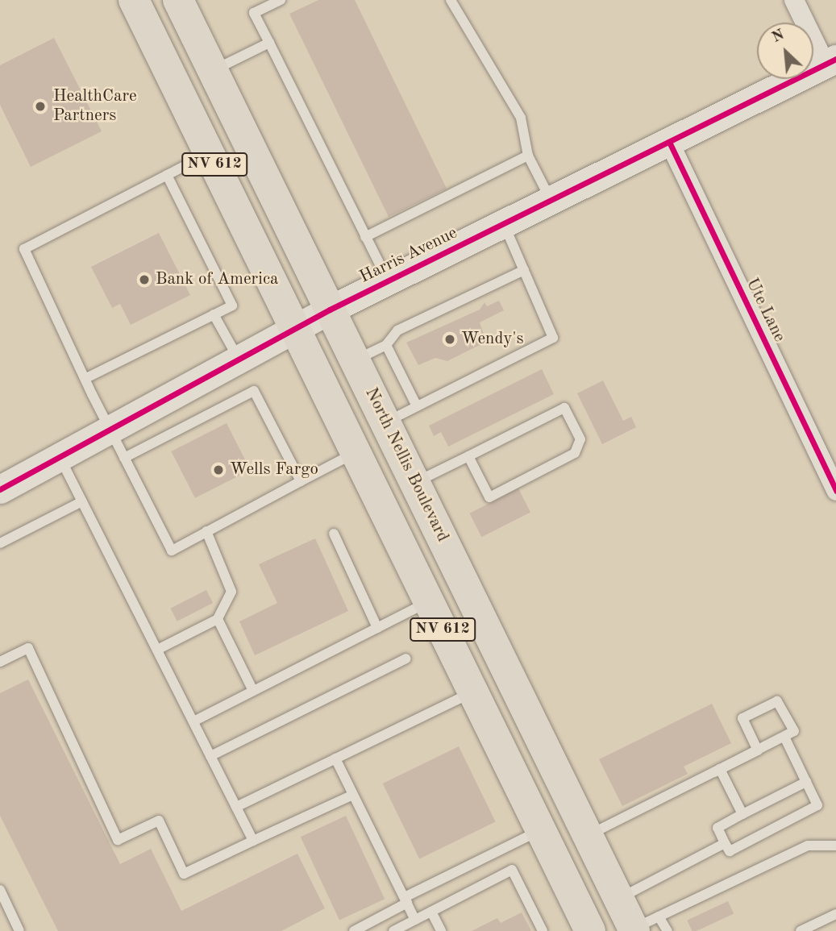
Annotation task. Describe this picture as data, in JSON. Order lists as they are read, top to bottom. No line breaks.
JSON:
{"streets":{"main road":["NV 612","North Nellis Boulevard"],"street":["Harris Avenue","Ute Lane"]},"crossings":[["NV 612","Harris Avenue"],["Harris Avenue","Ute Lane"],["Harris Avenue","North Nellis Boulevard"]],"places":["HealthCare Partners","Bank of America","Wendy's","Wells Fargo"],"north":"top left"}
